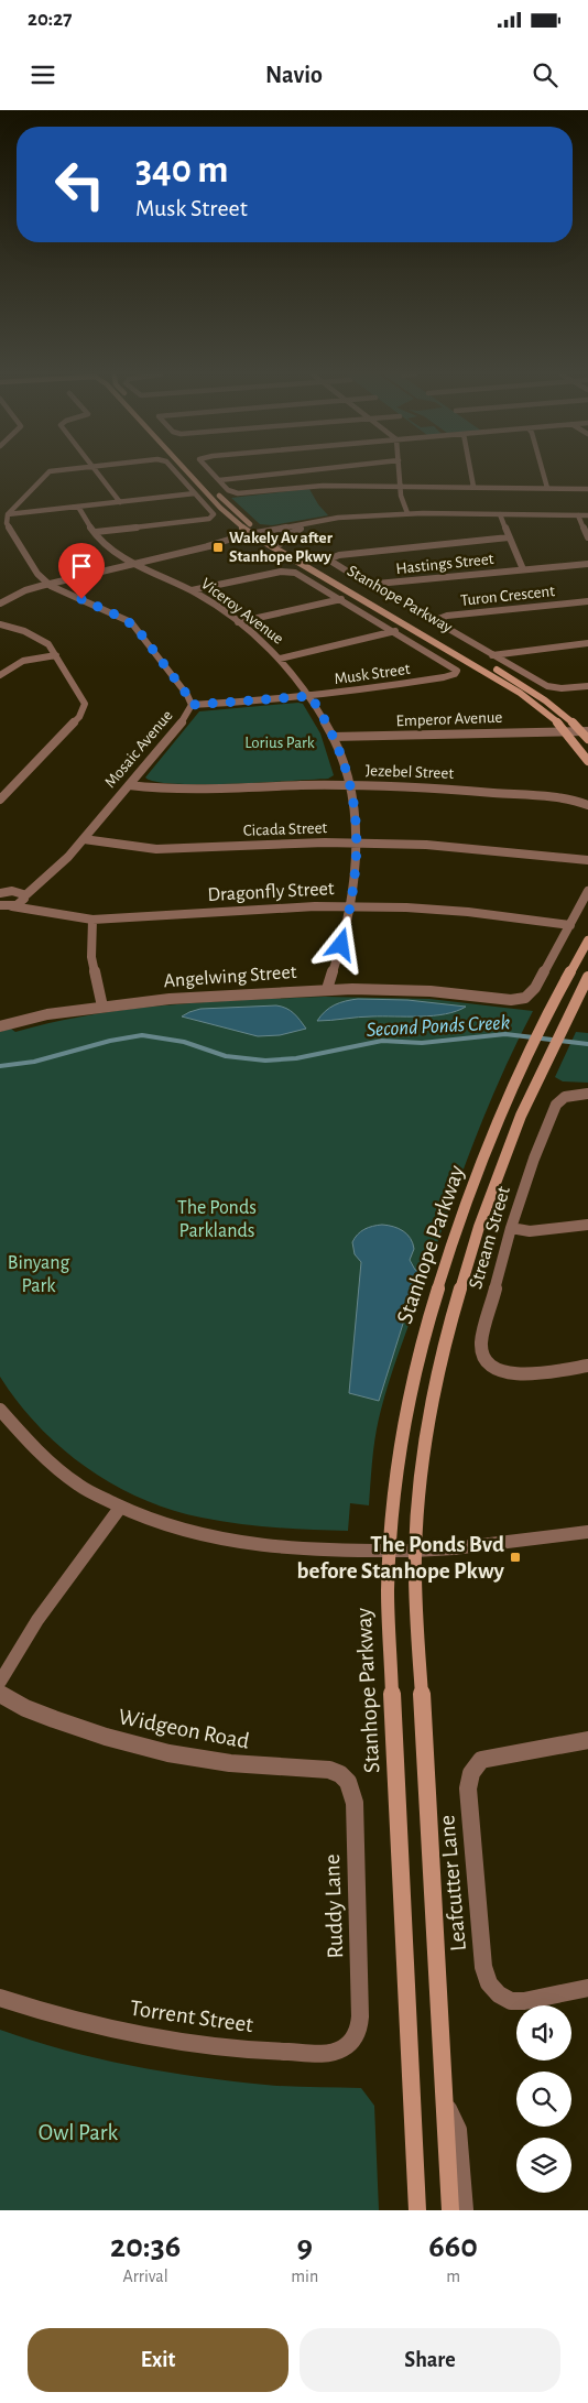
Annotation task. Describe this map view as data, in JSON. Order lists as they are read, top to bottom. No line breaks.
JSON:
{"streets":{"main road":["Stanhope Parkway"],"street":["Hastings Street","Turon Crescent","Viceroy Avenue","Musk Street","Emperor Avenue","Mosaic Avenue","Jezebel Street","Cicada Street","Dragonfly Street","Angelwing Street","Stream Street","Widgeon Road","Leafcutter Lane","Ruddy Lane","Torrent Street"]},"crossings":[["Stanhope Parkway","Emperor Avenue"],["Viceroy Avenue","Musk Street"],["Viceroy Avenue","Emperor Avenue"],["Viceroy Avenue","Jezebel Street"],["Viceroy Avenue","Cicada Street"],["Viceroy Avenue","Dragonfly Street"],["Viceroy Avenue","Angelwing Street"],["Musk Street","Mosaic Avenue"],["Mosaic Avenue","Jezebel Street"],["Mosaic Avenue","Cicada Street"],["Mosaic Avenue","Dragonfly Street"],["Dragonfly Street","Angelwing Street"],["Widgeon Road","Ruddy Lane"],["Ruddy Lane","Torrent Street"]],"water":["Second Ponds Creek"],"parks":["Lorius Park","The Ponds Parklands","Binyang Park","Owl Park"],"places":{"transit":["Wakely Av after Stanhope Pkwy","The Ponds Bvd before Stanhope Pkwy"]},"page":{"status":"20:27","header":"Navio","turn":["340 m","Musk Street"],"eta":["20:36","Arrival","9","min","660","m"],"buttons":["Exit","Share"]}}
